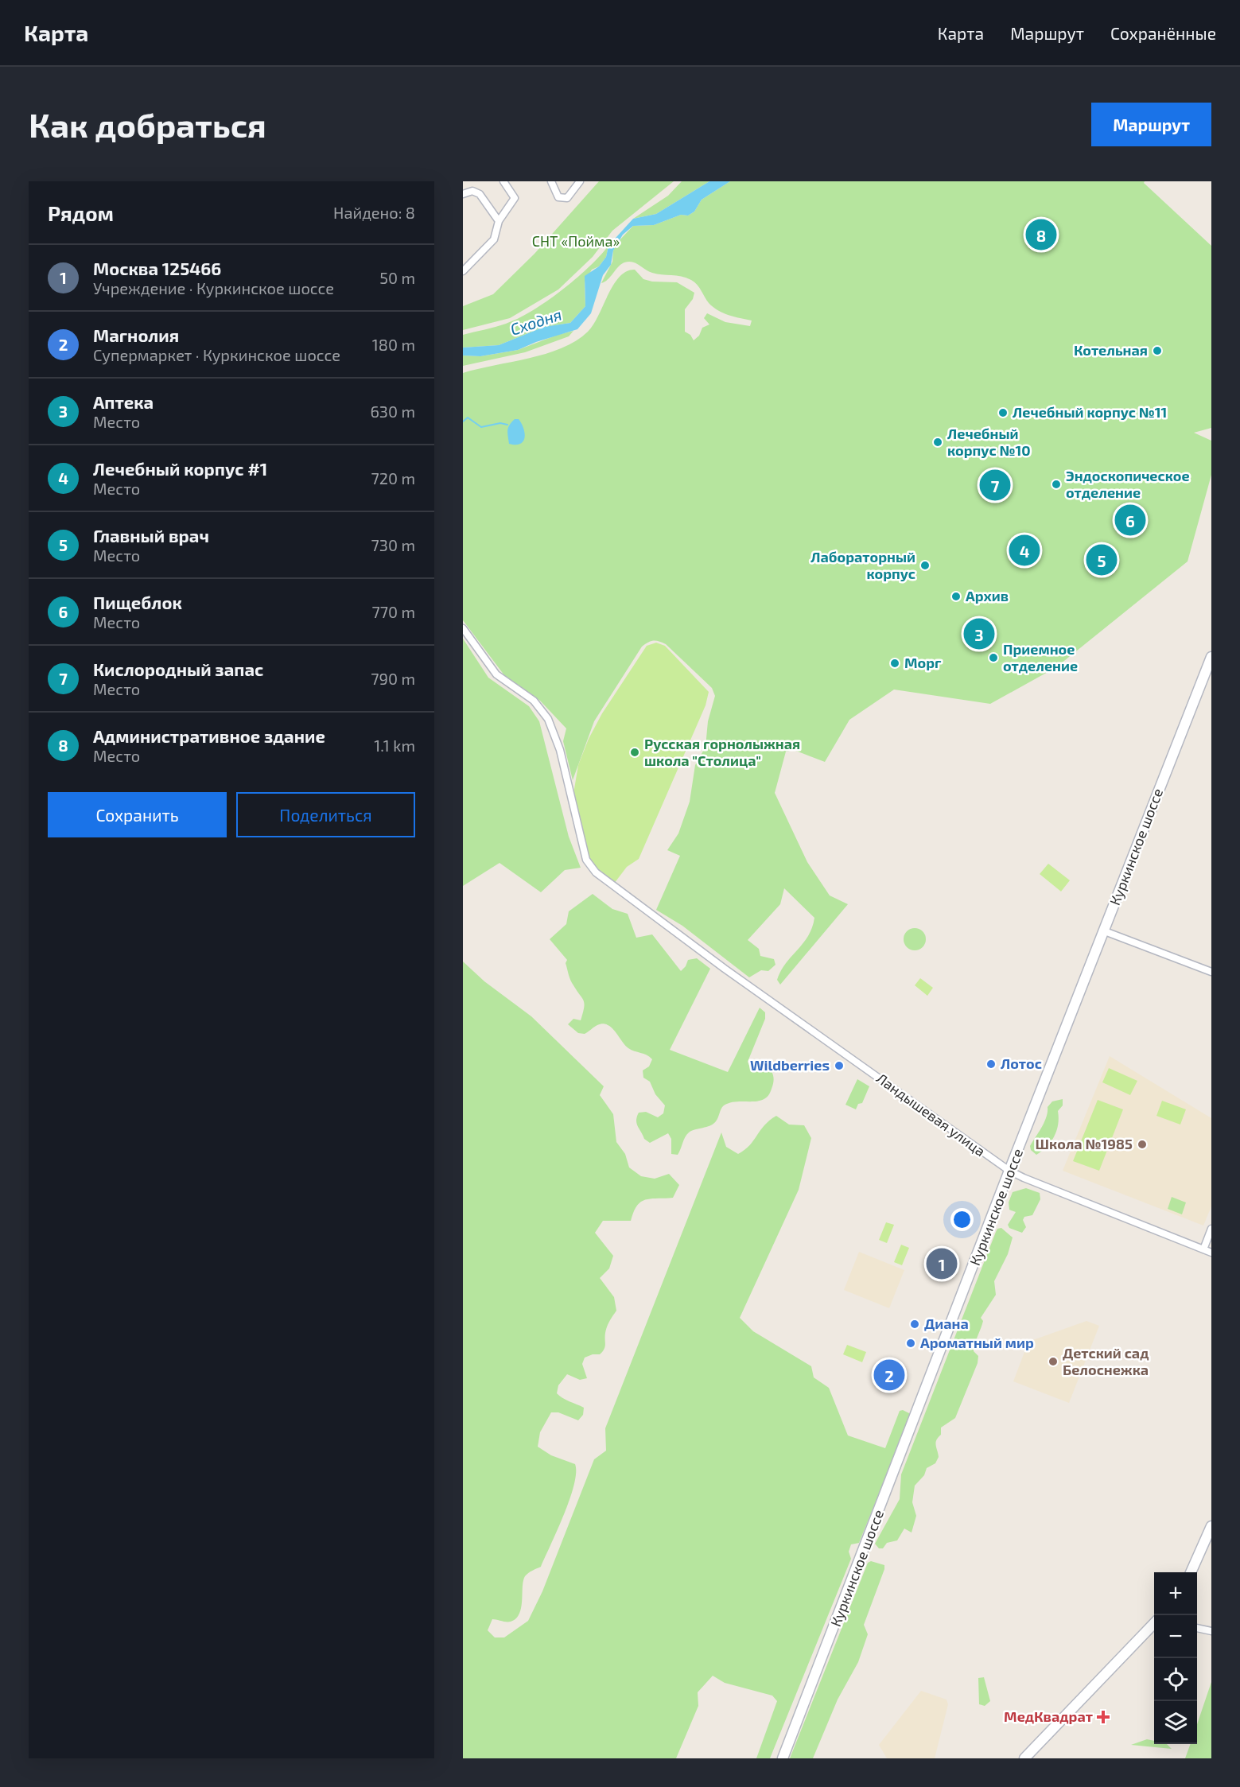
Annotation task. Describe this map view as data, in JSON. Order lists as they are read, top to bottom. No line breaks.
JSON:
{"streets":{"main road":["Куркинское шоссе"],"street":["Ландышевая улица"]},"crossings":[["Куркинское шоссе","Ландышевая улица"]],"water":["Сходня"],"parks":["СНТ «Пойма»"],"places":{"other":["Котельная","Лечебный корпус №11","Лечебный корпус №10","Эндоскопическое отделение","Лабораторный корпус","Архив","Приемное отделение","Морг","Русская горнолыжная школа \"Столица\"","Лотос","Wildberries","Школа №1985","Диана","Ароматный мир","Детский сад Белоснежка"],"health":["МедКвадрат"]},"page":{"header":"Карта","nav":["Карта","Маршрут","Сохранённые"],"buttons":["Маршрут",["Сохранить","Поделиться"]],"title":"Как добраться","heading":["Рядом","Найдено: 8"],"pins":["8","7","6","4","5","3","1","2"],"list":[{"mark":"1","name":"Москва 125466","note":"Учреждение · Куркинское шоссе","value":"50 m"},{"mark":"2","name":"Магнолия","note":"Супермаркет · Куркинское шоссе","value":"180 m"},{"mark":"3","name":"Аптека","note":"Место","value":"630 m"},{"mark":"4","name":"Лечебный корпус #1","note":"Место","value":"720 m"},{"mark":"5","name":"Главный врач","note":"Место","value":"730 m"},{"mark":"6","name":"Пищеблок","note":"Место","value":"770 m"},{"mark":"7","name":"Кислородный запас","note":"Место","value":"790 m"},{"mark":"8","name":"Административное здание","note":"Место","value":"1.1 km"}],"map_buttons":["+","−"]}}
